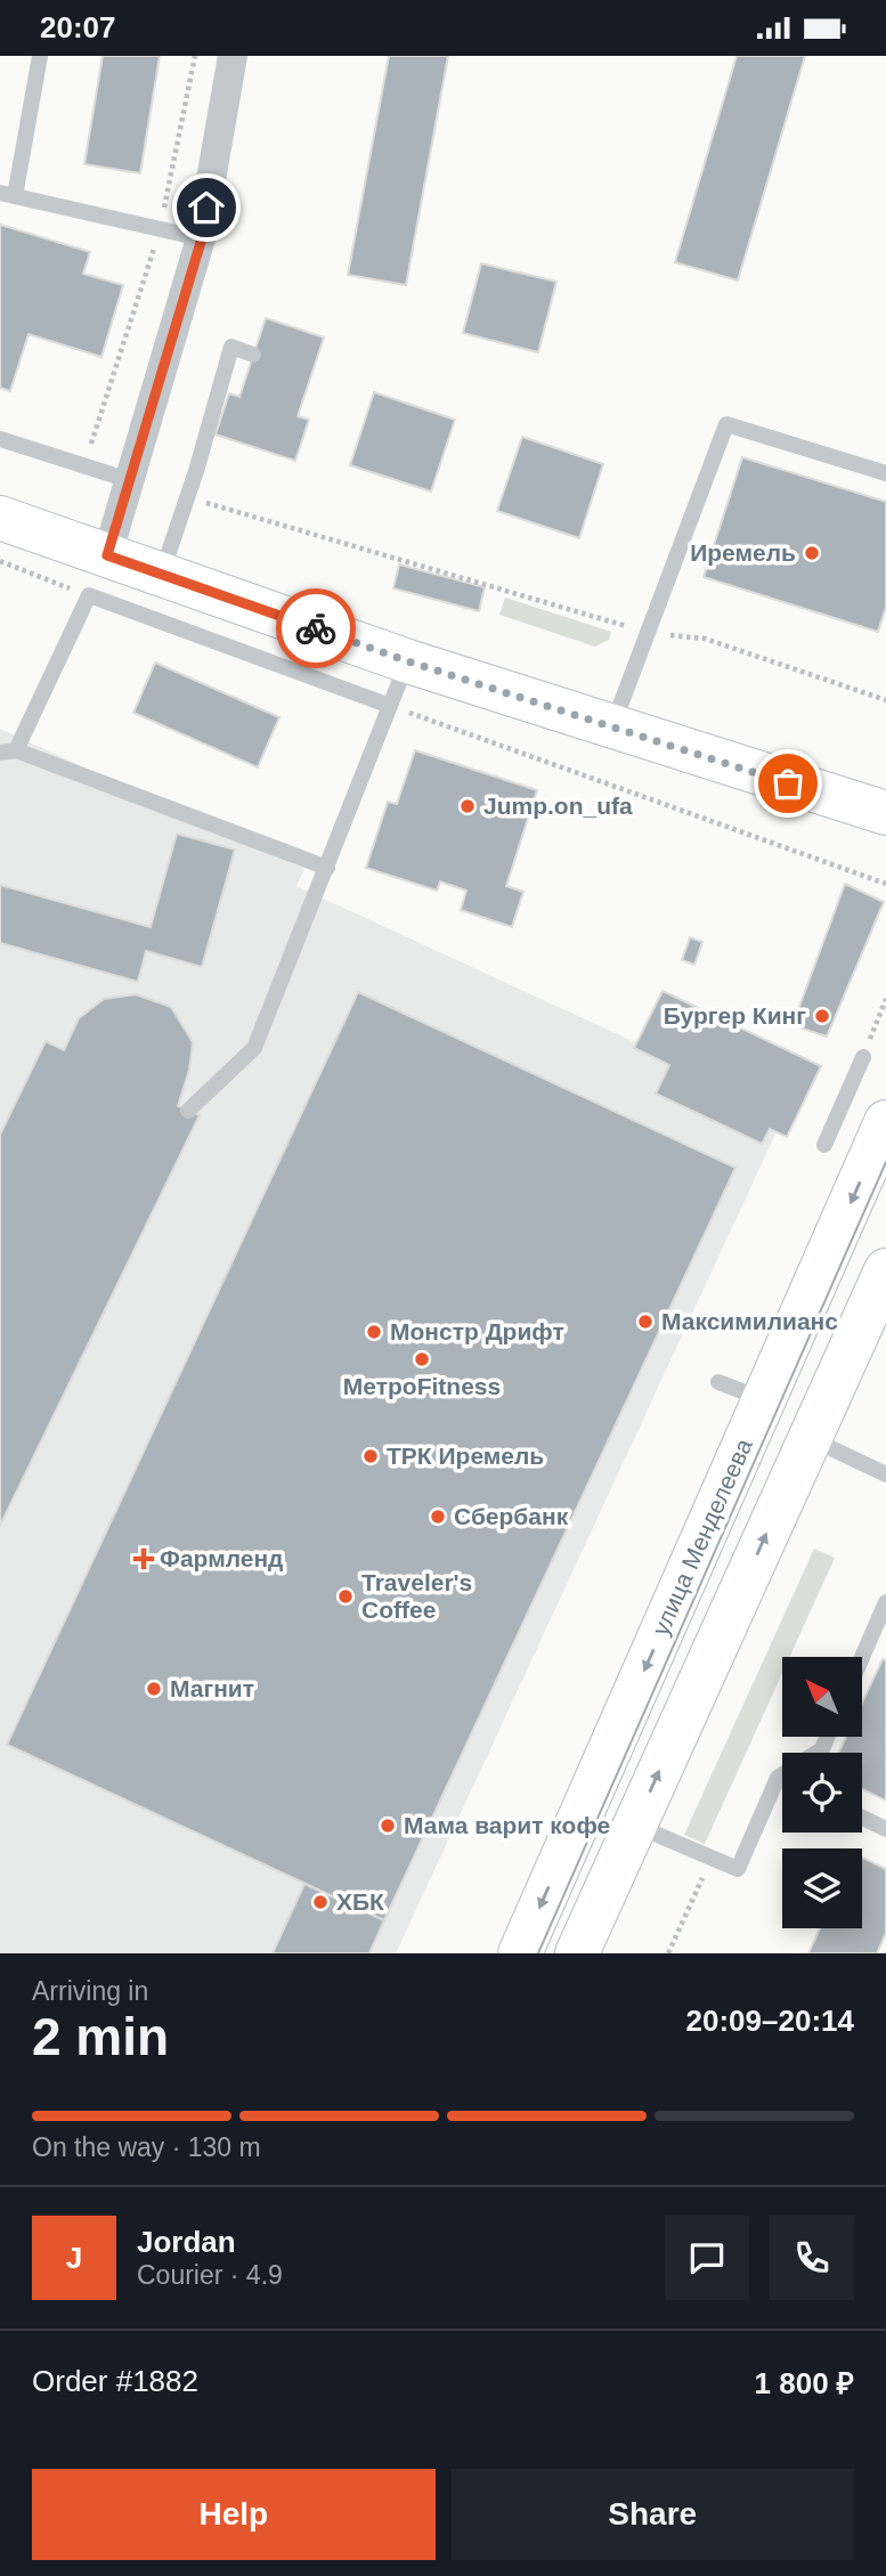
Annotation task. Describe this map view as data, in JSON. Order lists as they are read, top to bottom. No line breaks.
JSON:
{"streets":{"main road":["улица Менделеева"]},"places":{"other":["Иремель","Jump.on_ufa","Бургер Кинг","Максимилианс","Монстр Дрифт","МетроFitness","ТРК Иремель","Сбербанк","Traveler's Coffee","Магнит","Мама варит кофе","ХБК"],"health":["Фармленд"]},"north":"top left","page":{"status":"20:07","heading":["2 min","Arriving in","20:09–20:14"],"panel":["Jordan","Courier · 4.9","Order #1882","1 800 ₽"],"bar":"On the way · 130 m","round":"J","buttons":["Help","Share"]}}
